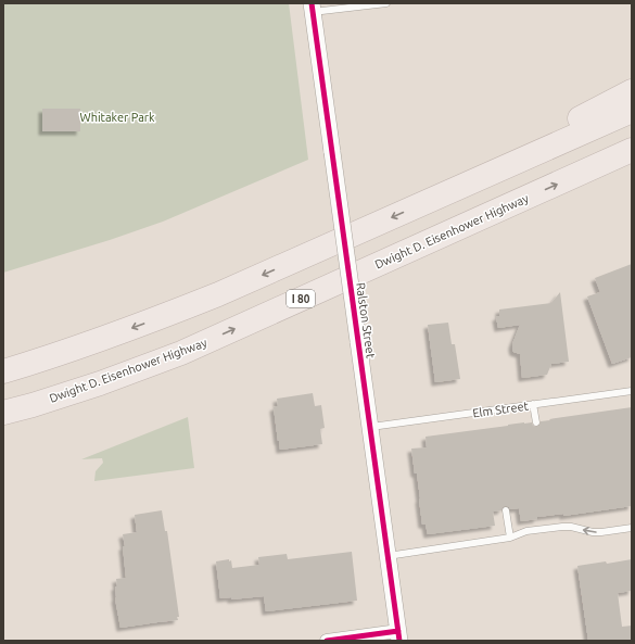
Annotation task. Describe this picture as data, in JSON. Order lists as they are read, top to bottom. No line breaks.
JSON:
{"streets":{"highway":["Dwight D. Eisenhower Highway","I 80"],"street":["Ralston Street"],"lane":["Elm Street"]},"crossings":[["Ralston Street","Elm Street"]],"parks":["Whitaker Park"]}
